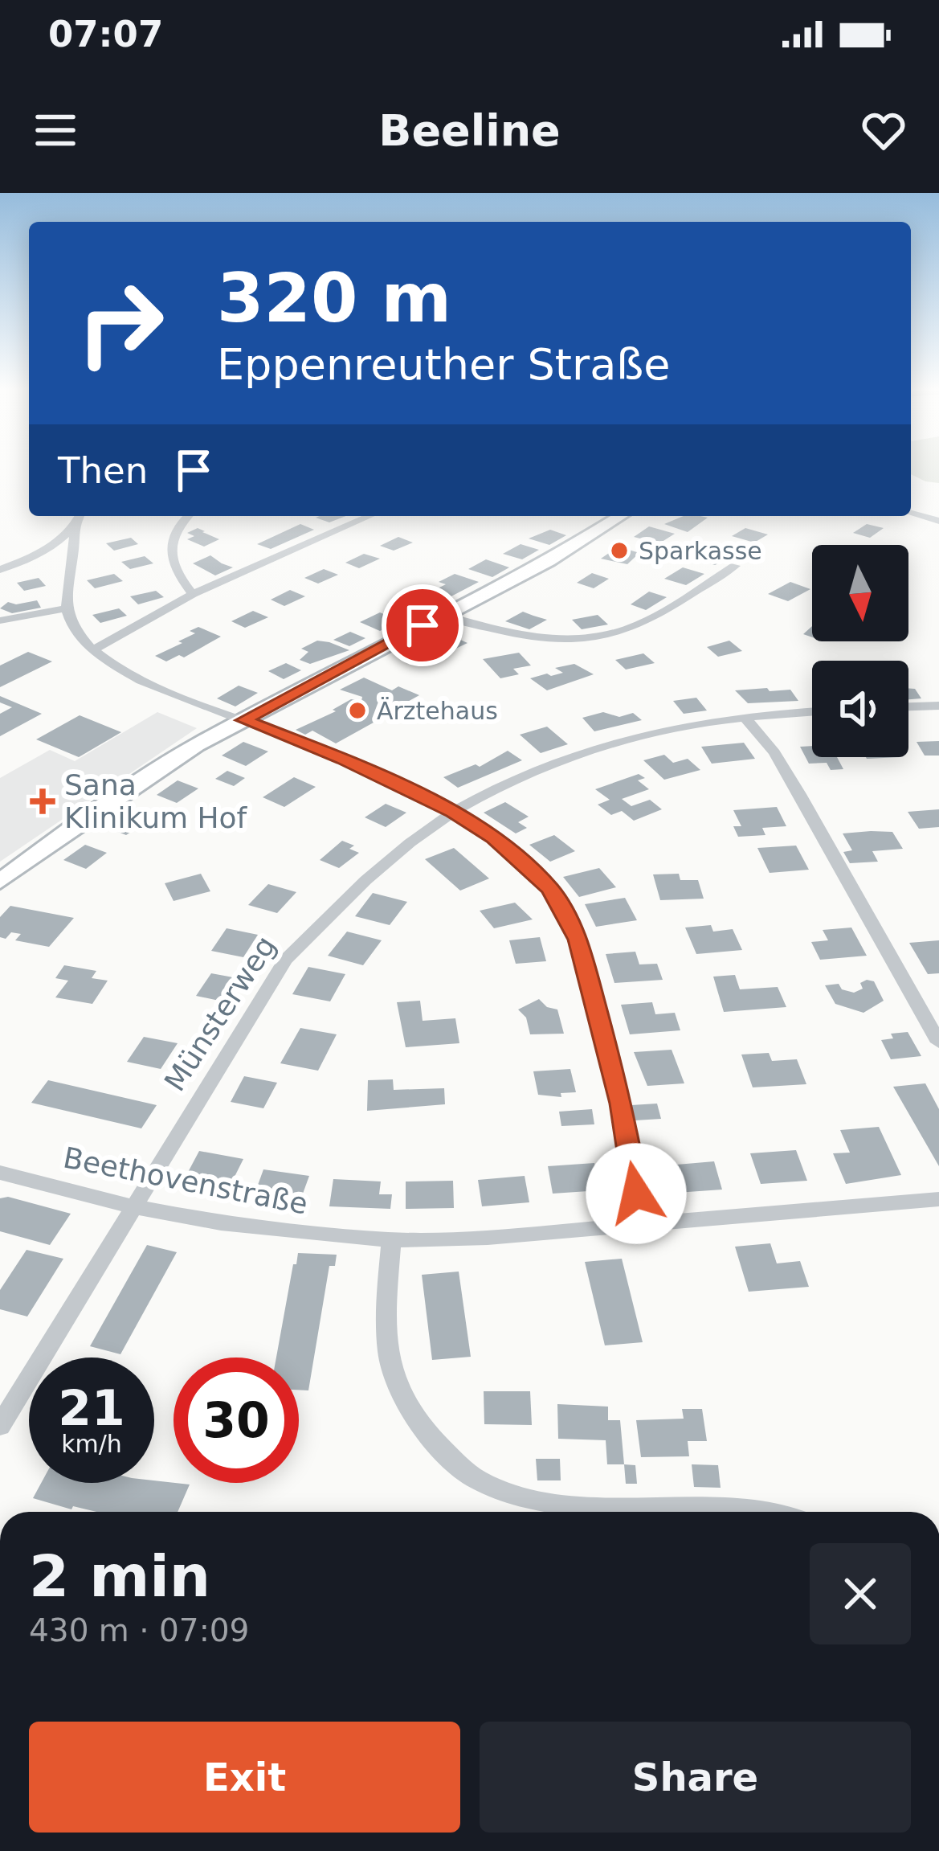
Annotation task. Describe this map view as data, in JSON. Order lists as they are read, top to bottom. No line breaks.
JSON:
{"streets":{"street":["Münsterweg","Beethovenstraße"]},"crossings":[["Münsterweg","Beethovenstraße"]],"places":{"other":["Sparkasse","Ärztehaus"],"health":["Sana Klinikum Hof"]},"north":"bottom","page":{"status":"07:07","header":"Beeline","turn":["320 m","Eppenreuther Straße"],"then":"Then","speed":"21 km/h","limit":"30","heading":["2 min","430 m · 07:09"],"buttons":["Exit","Share"]}}
